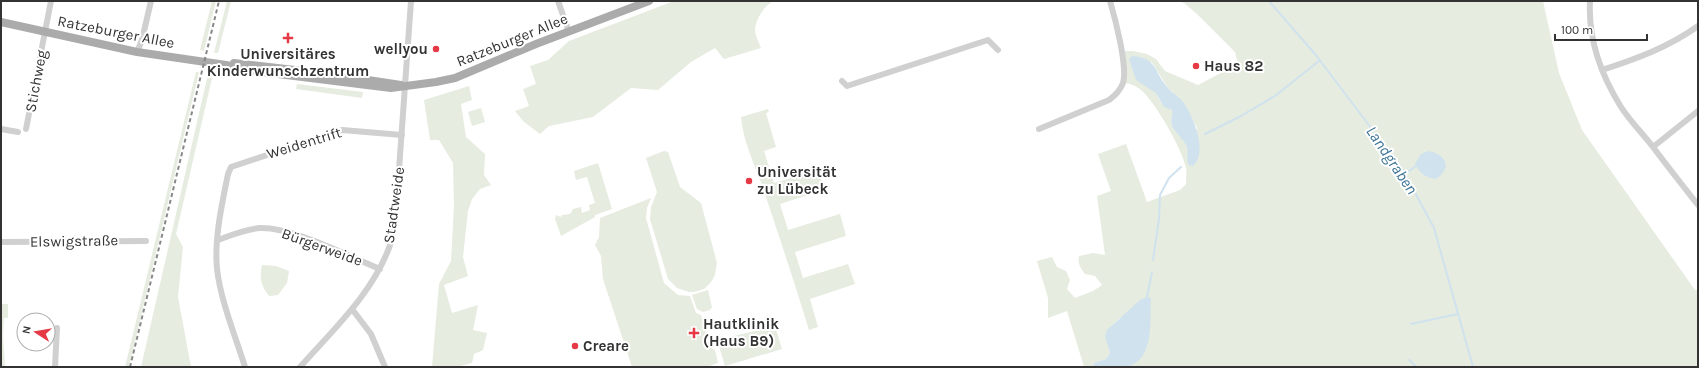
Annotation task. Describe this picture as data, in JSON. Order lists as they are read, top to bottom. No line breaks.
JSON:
{"streets":{"main road":["Ratzeburger Allee"],"street":["Stichweg","Weidentrift","Stadtweide","Elswigstraße","Bürgerweide"]},"crossings":[["Ratzeburger Allee","Stichweg"],["Ratzeburger Allee","Stadtweide"],["Weidentrift","Stadtweide"],["Weidentrift","Bürgerweide"],["Stadtweide","Bürgerweide"]],"water":["Landgraben"],"places":{"health":["Universitäres Kinderwunschzentrum","Hautklinik (Haus B9)"],"other":["wellyou","Haus 82","Universität zu Lübeck","Creare"]},"scale_bar":"100 m","north":"left"}
